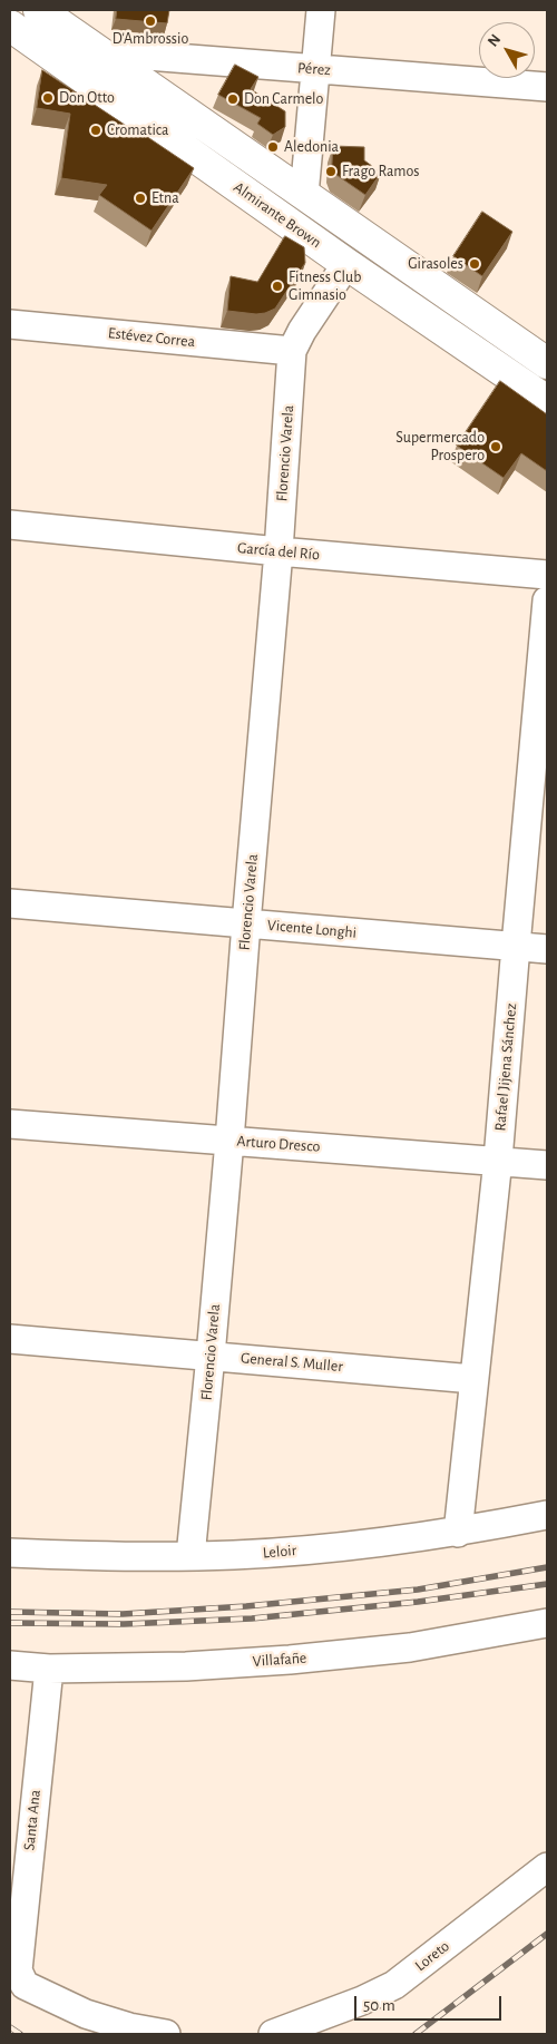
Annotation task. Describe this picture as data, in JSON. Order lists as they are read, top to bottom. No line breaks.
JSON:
{"streets":{"main road":["Almirante Brown"],"street":["Pérez","Estévez Correa","Florencio Varela","García del Río","Vicente Longhi","Rafael Jijena Sánchez","Arturo Dresco","General S. Muller","Leloir","Villafañe","Santa Ana","Loreto"]},"crossings":[["Pérez","Almirante Brown"],["Almirante Brown","Florencio Varela"],["Estévez Correa","Florencio Varela"],["Florencio Varela","García del Río"],["Florencio Varela","Vicente Longhi"],["Florencio Varela","Arturo Dresco"],["Florencio Varela","General S. Muller"],["Florencio Varela","Leloir"],["Vicente Longhi","Rafael Jijena Sánchez"],["Rafael Jijena Sánchez","Arturo Dresco"],["Rafael Jijena Sánchez","General S. Muller"],["Rafael Jijena Sánchez","Leloir"],["Villafañe","Santa Ana"]],"places":["D'Ambrossio","Don Otto","Don Carmelo","Cromatica","Aledonia","Frago Ramos","Etna","Girasoles","Fitness Club Gimnasio","Supermercado Prospero"],"scale_bar":"50 m","north":"top left"}
